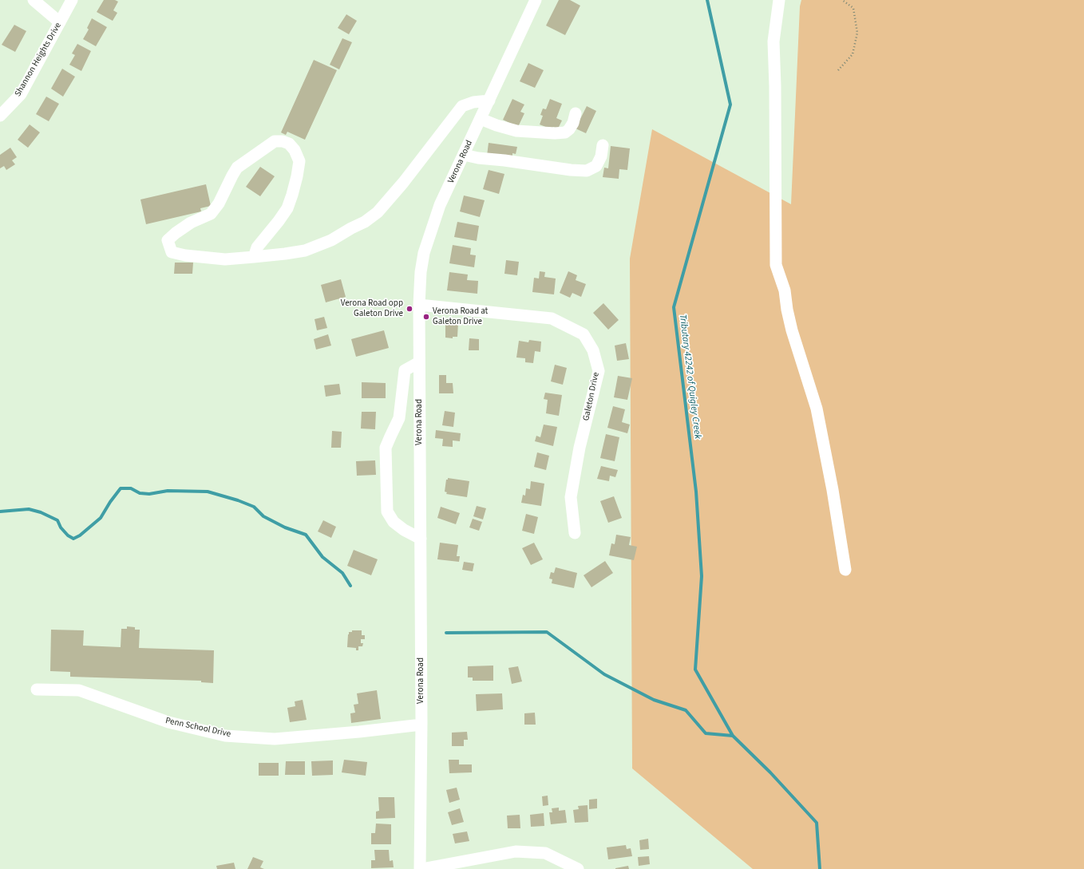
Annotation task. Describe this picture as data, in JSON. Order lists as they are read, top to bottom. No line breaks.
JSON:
{"streets":{"street":["Shannon Heights Drive","Verona Road","Galeton Drive","Penn School Drive"]},"crossings":[["Verona Road","Galeton Drive"],["Verona Road","Penn School Drive"]],"water":["Tributary 42242 of Quigley Creek"],"places":["Verona Road opp Galeton Drive","Verona Road at Galeton Drive"]}
